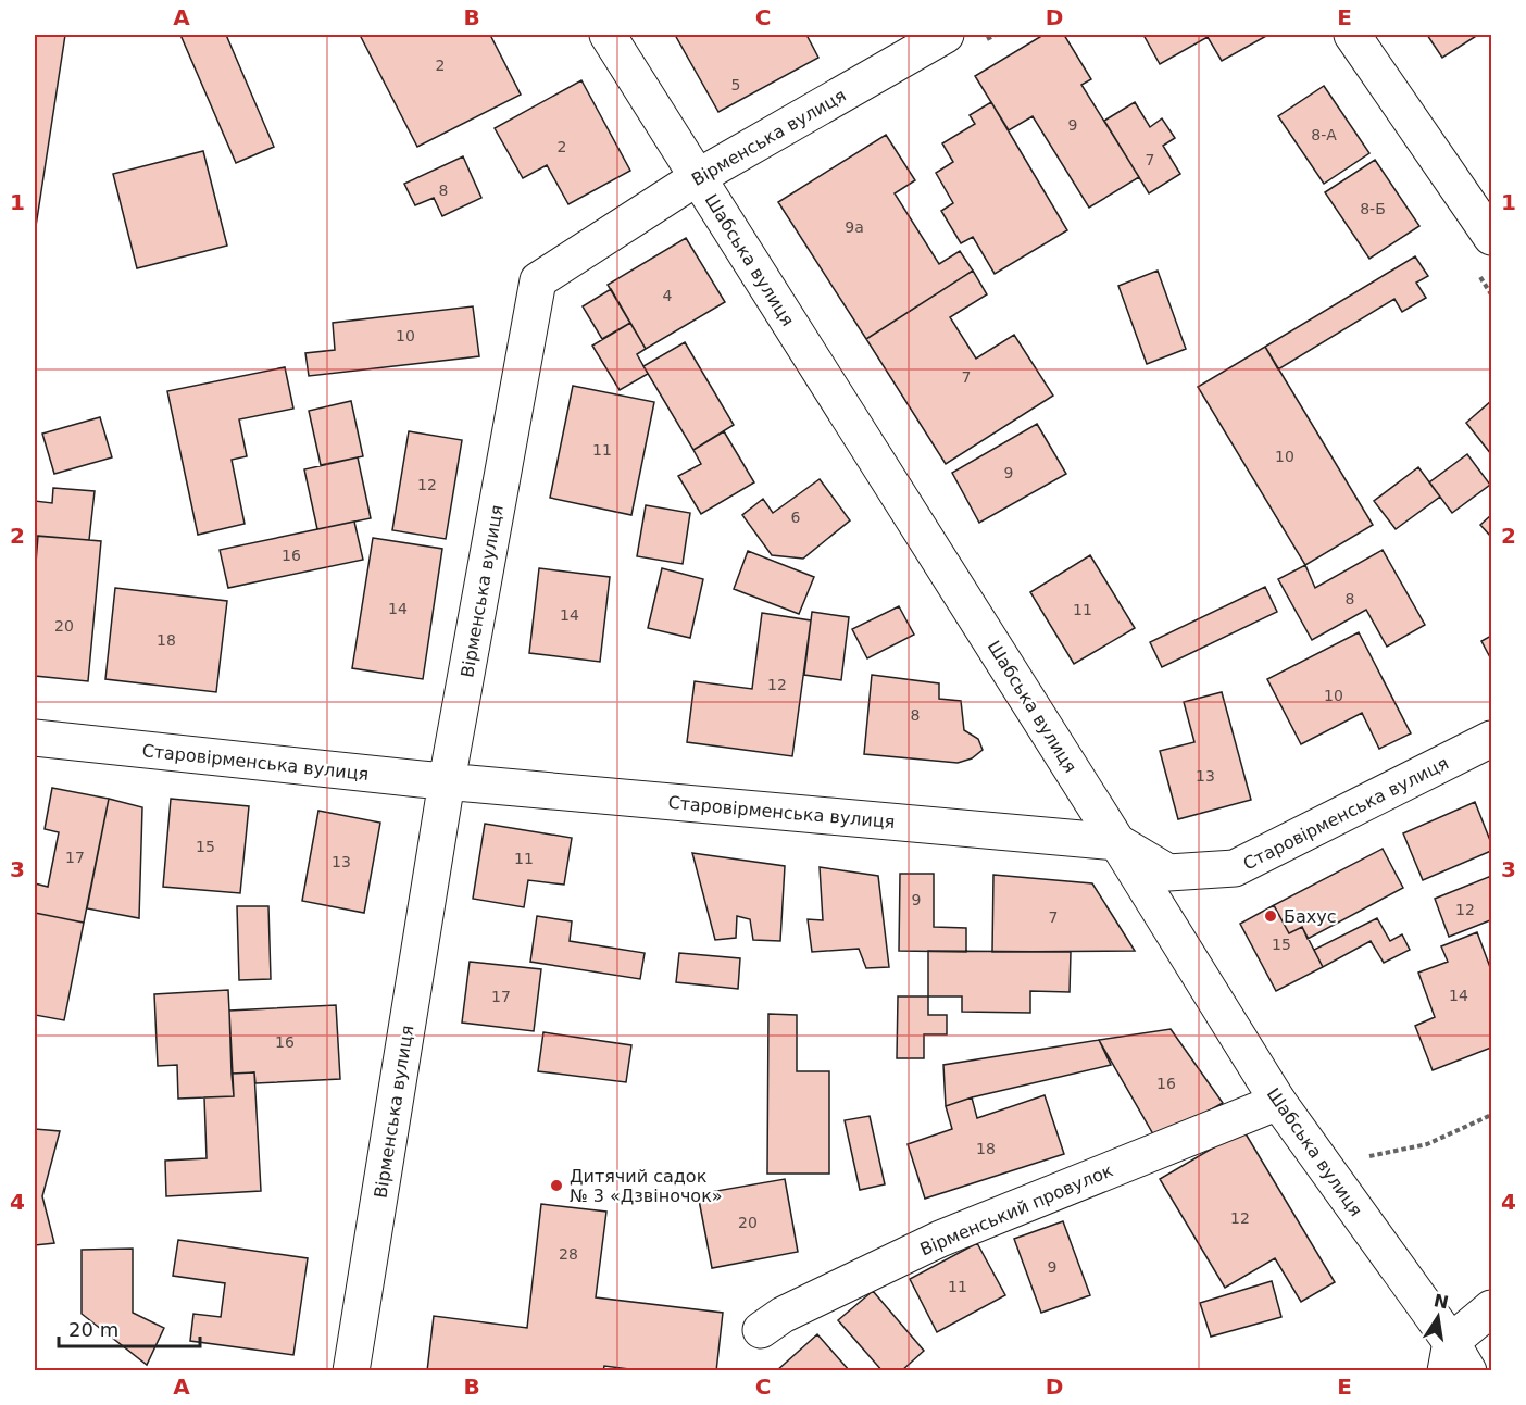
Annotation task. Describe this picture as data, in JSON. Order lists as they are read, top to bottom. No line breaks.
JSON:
{"streets":{"street":["Вірменська вулиця","Шабська вулиця","Старовірменська вулиця","Вірменський провулок"]},"crossings":[["Вірменська вулиця","Шабська вулиця"],["Вірменська вулиця","Старовірменська вулиця"],["Шабська вулиця","Старовірменська вулиця"],["Шабська вулиця","Вірменський провулок"]],"places":["Бахус","Дитячий садок № 3 «Дзвіночок»"],"house_numbers":["2","5","9","8-А","2","7","8","8-Б","9а","4","10","7","11","10","9","12","6","16","8","14","11","14","20","18","12","10","8","13","15","17","11","13","9","12","7","15","14","17","16","16","18","12","20","28","9","11"],"scale_bar":"20 m","north":"top","grid":{"columns":["A","B","C","D","E"],"rows":["1","2","3","4"]}}
